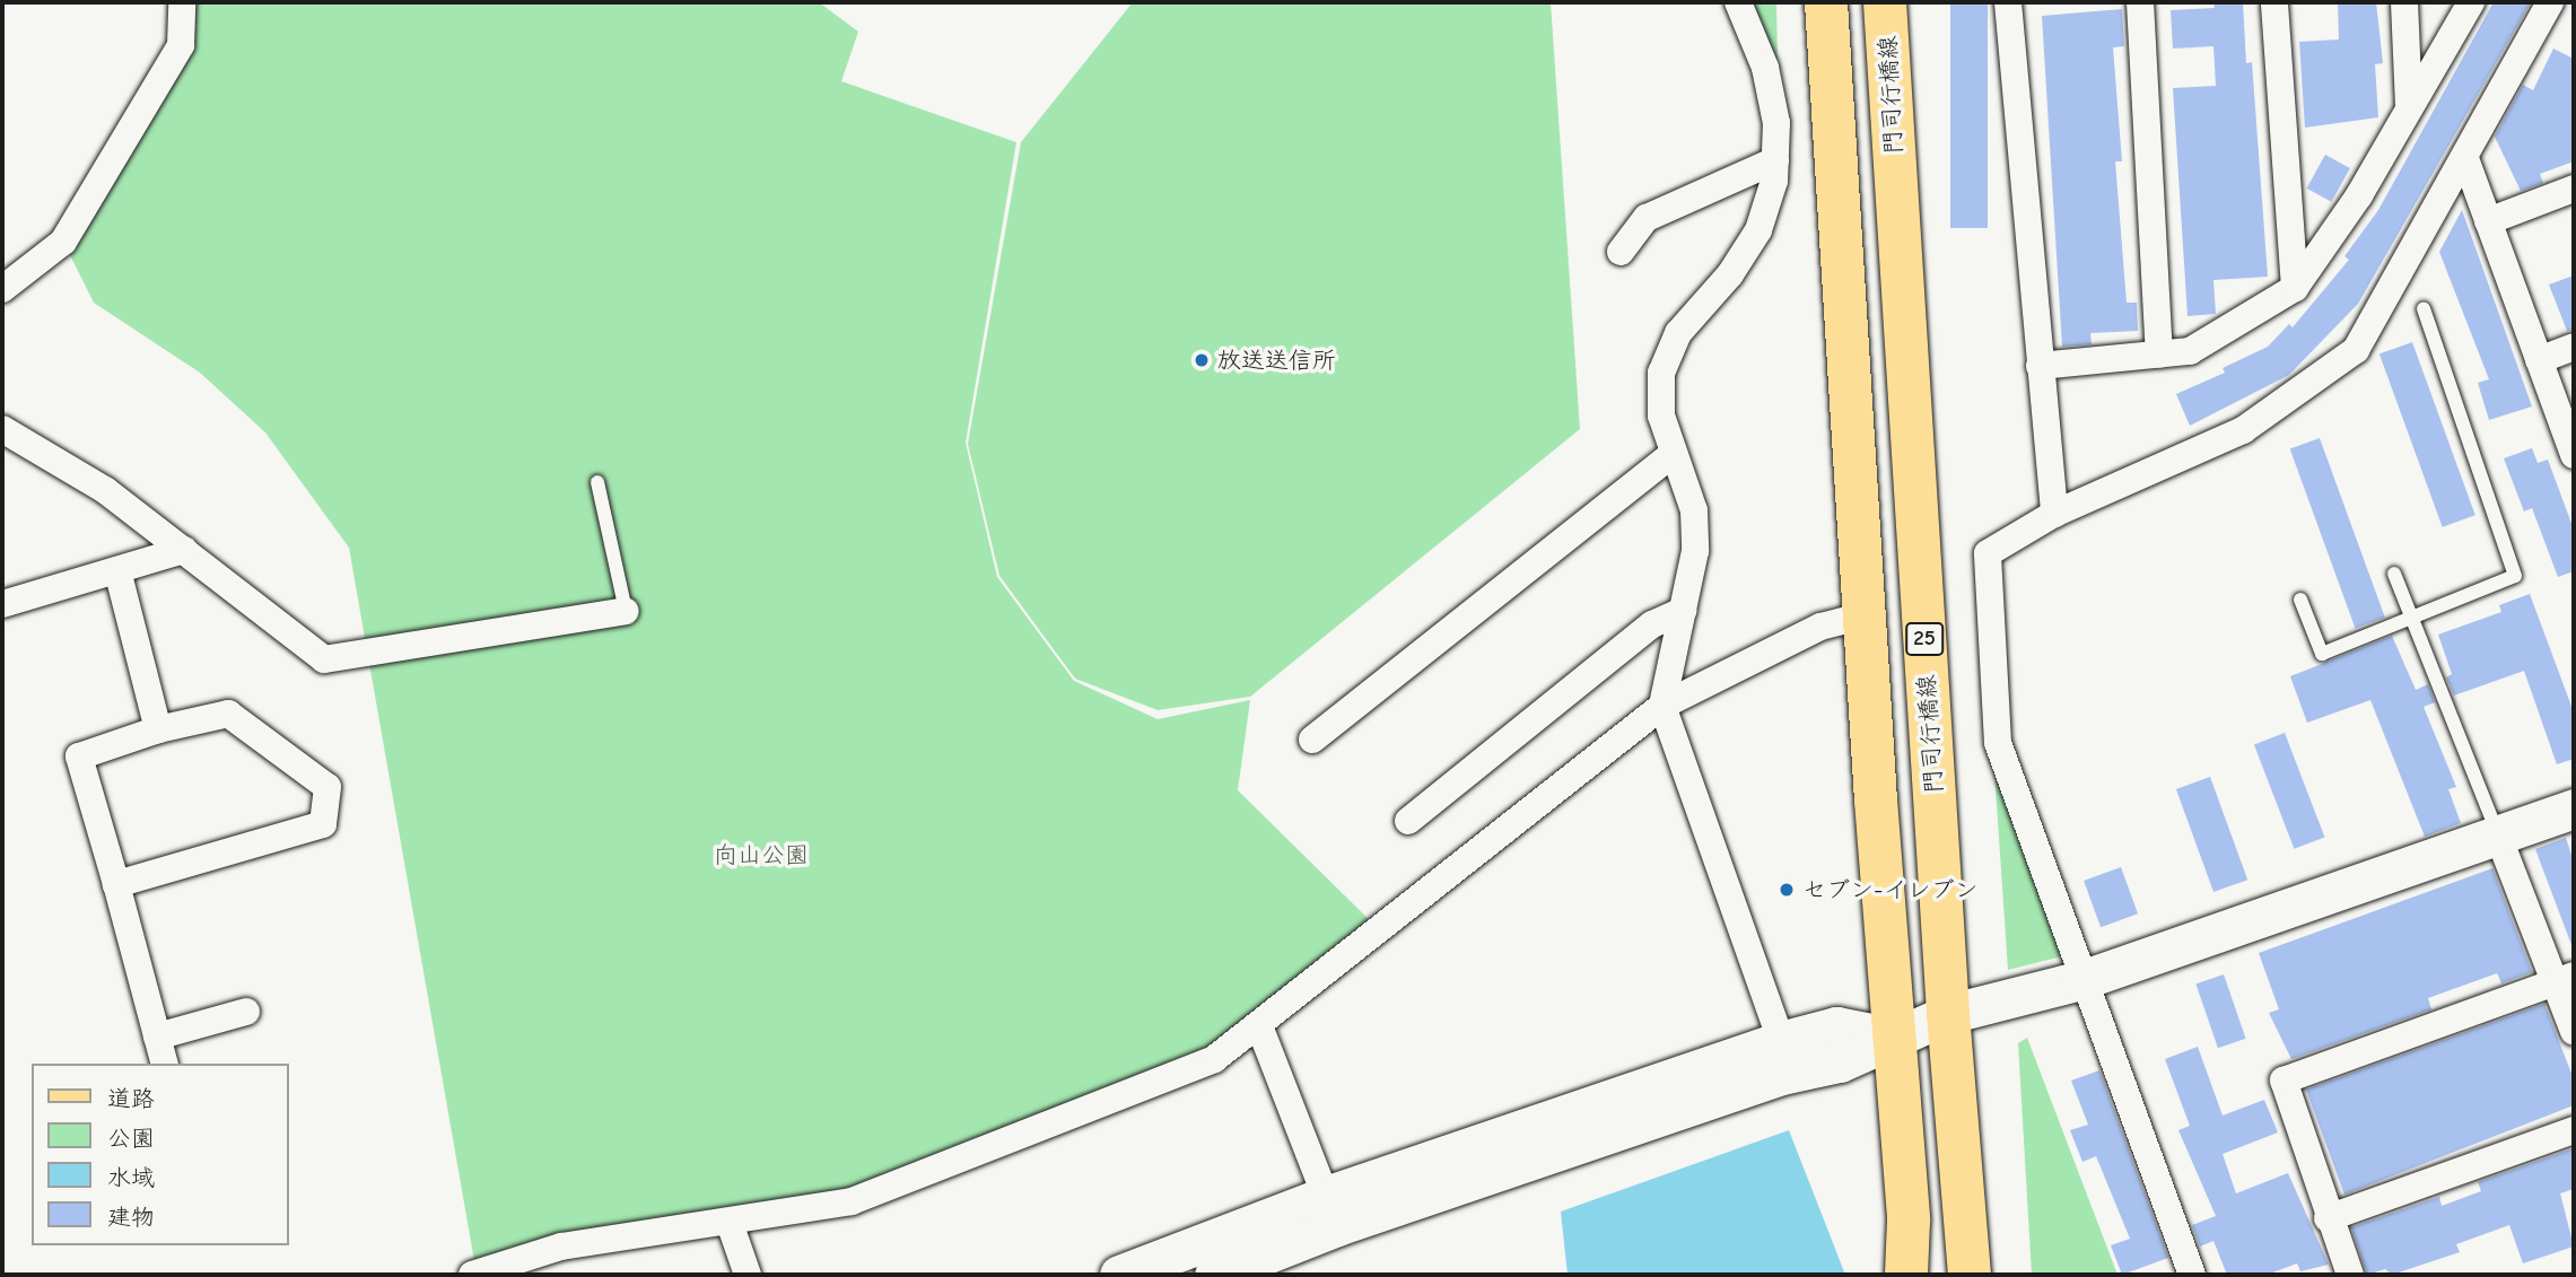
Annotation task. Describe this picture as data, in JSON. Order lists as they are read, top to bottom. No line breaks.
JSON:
{"streets":{"main road":["門司行橋線","25"]},"parks":["向山公園"],"places":["放送送信所","セブン-イレブン"],"legend":["道路","公園","水域","建物"]}
